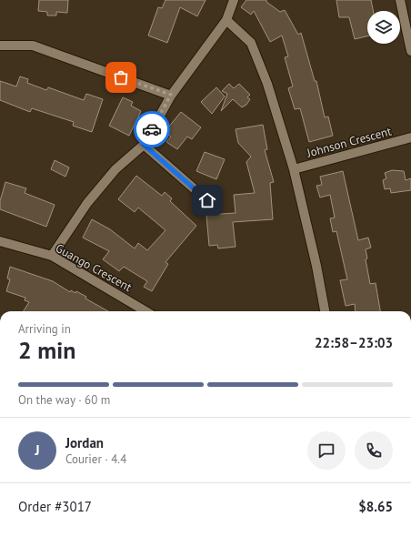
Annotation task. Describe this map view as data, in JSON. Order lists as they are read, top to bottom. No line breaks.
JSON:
{"streets":{"street":["Johnson Crescent","Guango Crescent"]},"page":{"heading":["2 min","Arriving in","22:58–23:03"],"panel":["Jordan","Courier · 4.4","Order #3017","$8.65"],"bar":"On the way · 60 m","round":"J"}}
